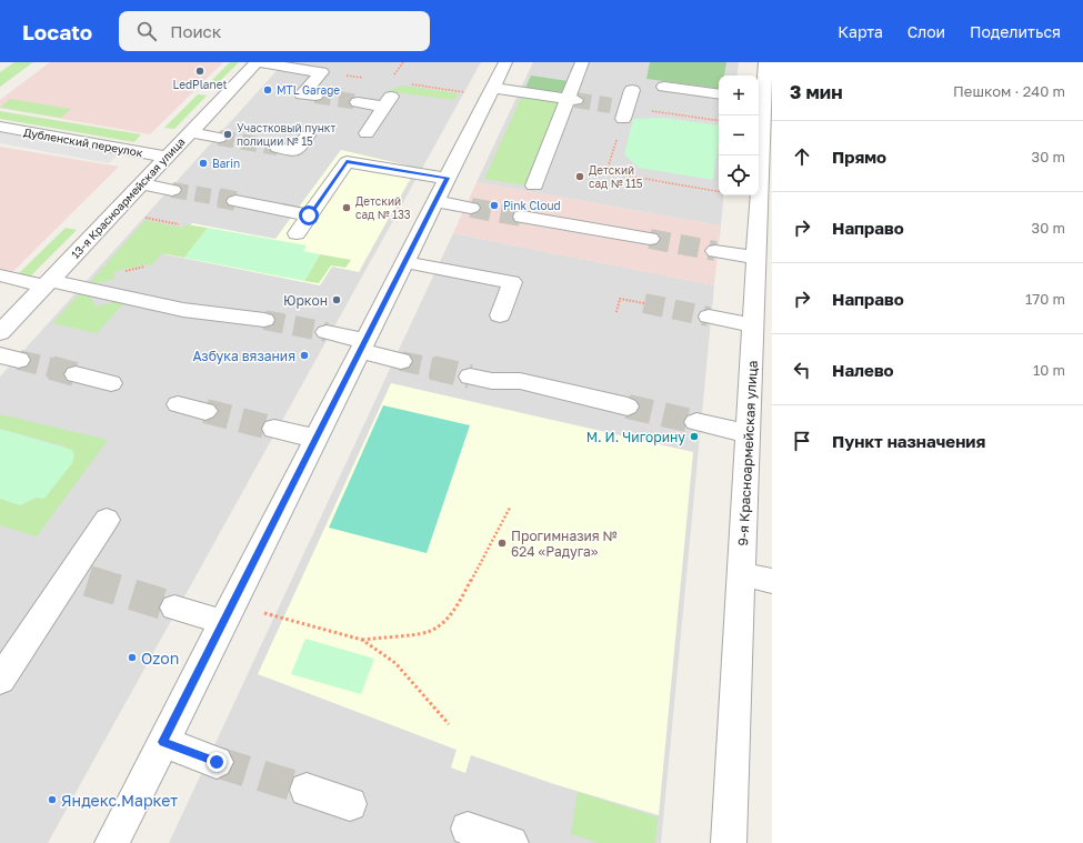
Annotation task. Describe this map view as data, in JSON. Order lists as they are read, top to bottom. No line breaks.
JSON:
{"streets":{"street":["Дубленский переулок","13-я Красноармейская улица","9-я Красноармейская улица"]},"crossings":[["Дубленский переулок","13-я Красноармейская улица"]],"places":["LedPlanet","MTL Garage","Участковый пункт полиции № 15","Barin","Детский сад № 115","Pink Cloud","Детский сад № 133","Юркон","Азбука вязания","М. И. Чигорину","Прогимназия № 624 «Радуга»","Ozon","Яндекс.Маркет"],"page":{"header":"Locato","search":"Поиск","nav":["Карта","Слои","Поделиться"],"heading":["3 мин","Пешком · 240 m"],"map_buttons":["+","−"],"list":[["Прямо","30 m"],["Направо","30 m"],["Направо","170 m"],["Налево","10 m"],"Пункт назначения"]}}
